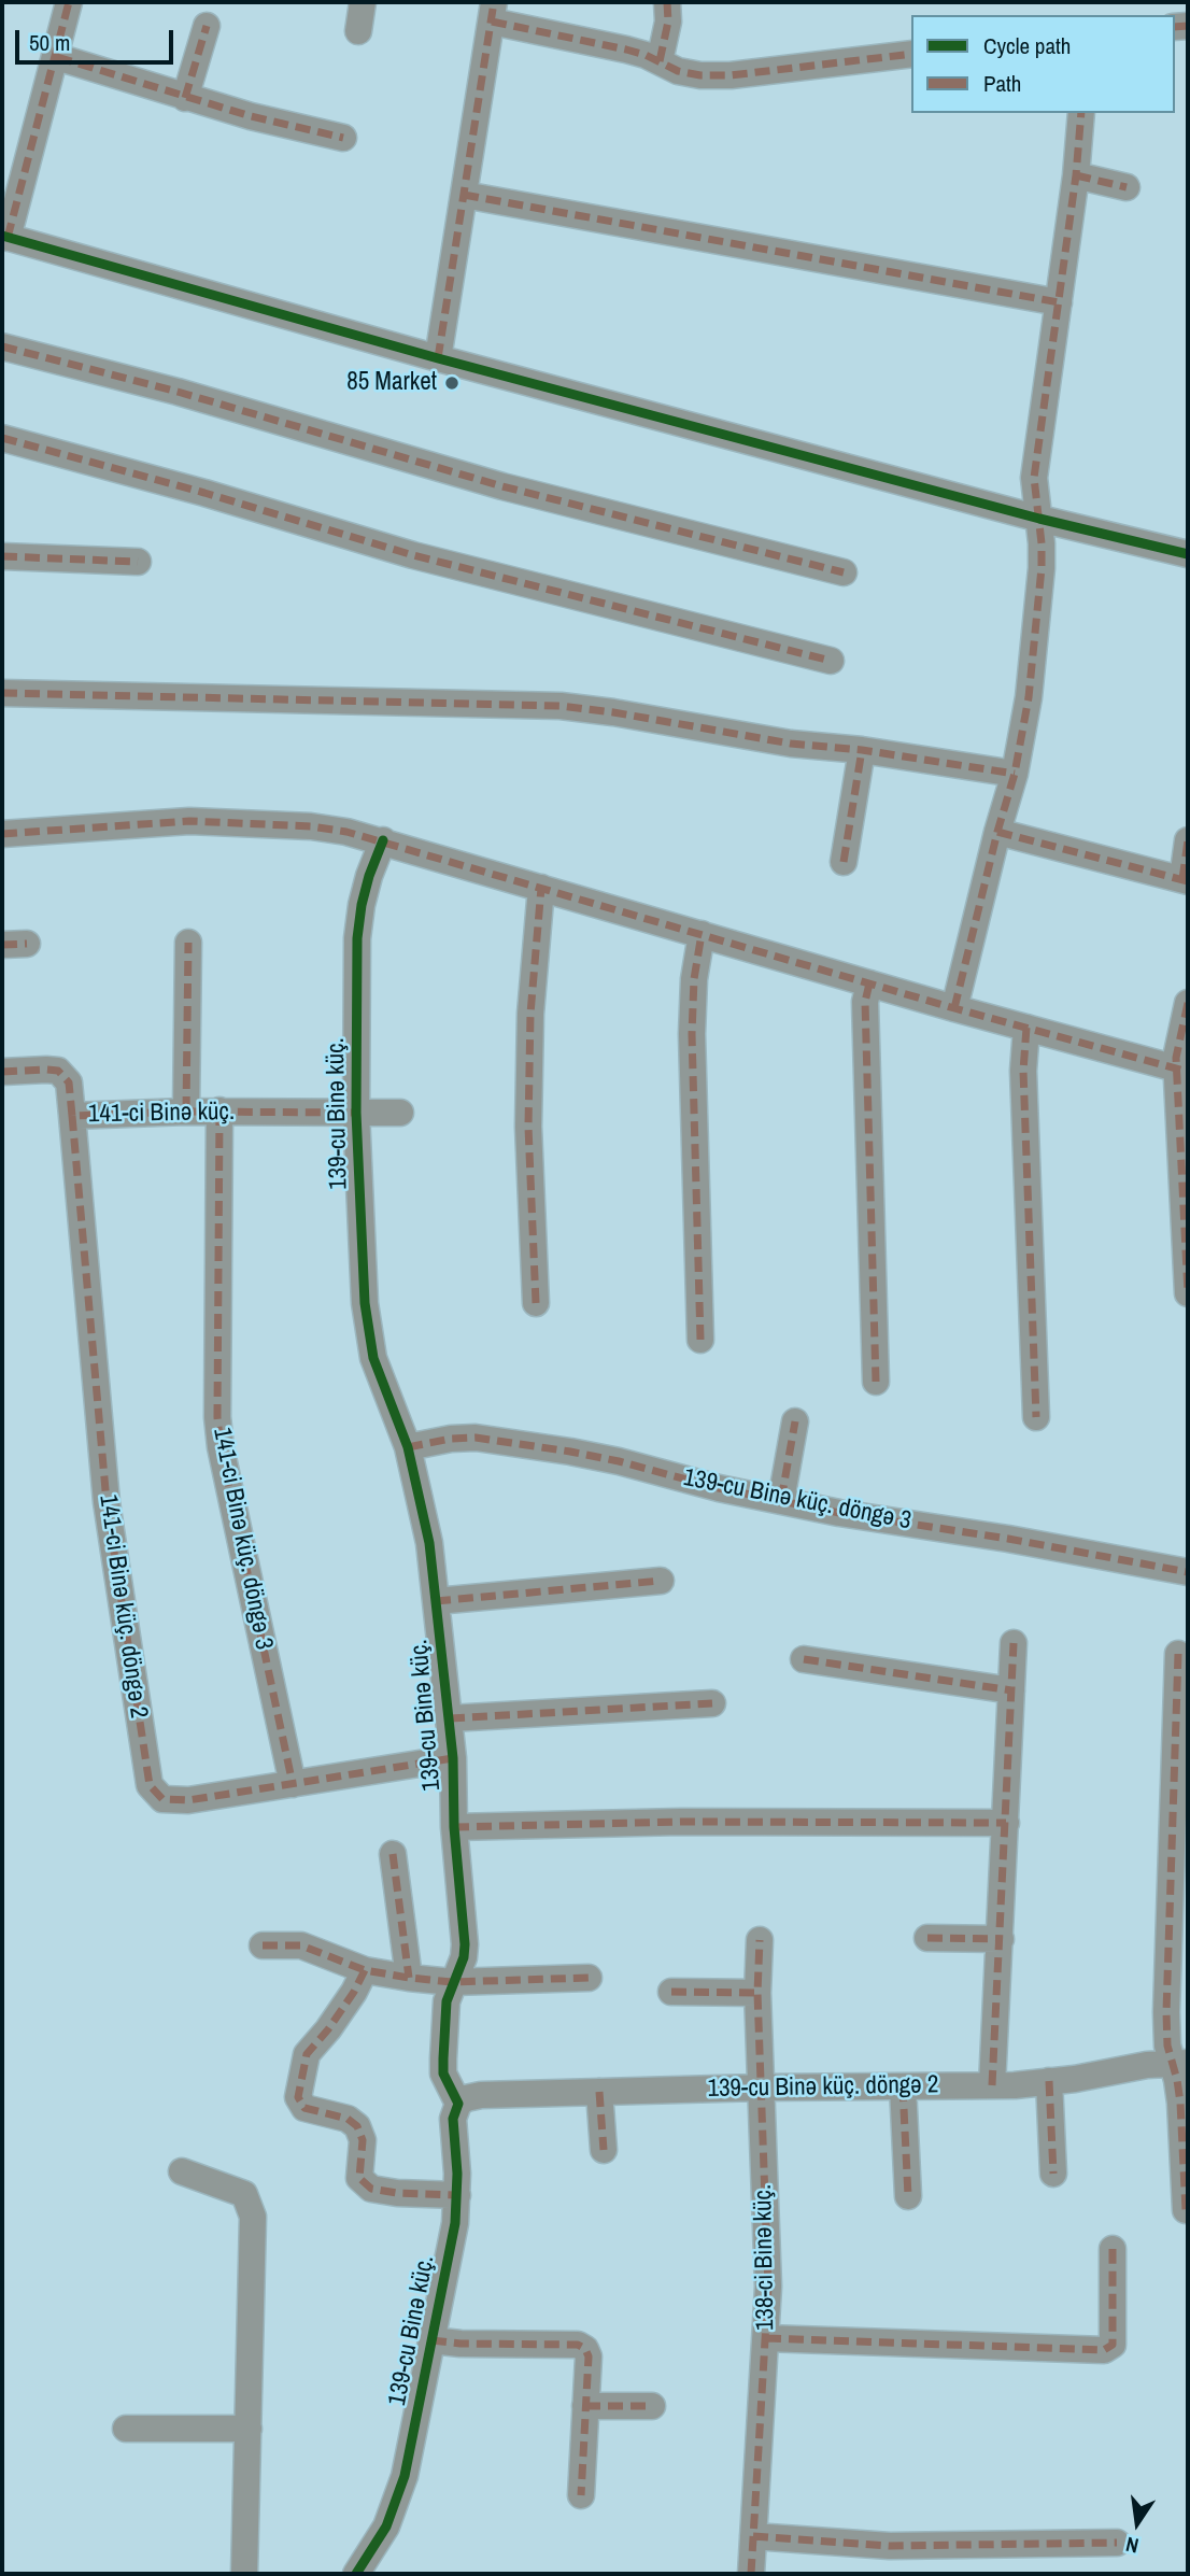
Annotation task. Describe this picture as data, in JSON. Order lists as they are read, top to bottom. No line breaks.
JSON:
{"streets":{"street":["141-ci Binə küç.","139-cu Binə küç.","139-cu Binə küç. döngə 3","141-ci Binə küç. döngə 3","141-ci Binə küç. döngə 2","139-cu Binə küç. döngə 2","138-ci Binə küç."]},"crossings":[["141-ci Binə küç.","139-cu Binə küç."],["141-ci Binə küç.","141-ci Binə küç. döngə 3"],["141-ci Binə küç.","141-ci Binə küç. döngə 2"],["139-cu Binə küç.","139-cu Binə küç. döngə 3"],["139-cu Binə küç.","141-ci Binə küç. döngə 2"],["139-cu Binə küç.","139-cu Binə küç. döngə 2"],["141-ci Binə küç. döngə 3","141-ci Binə küç. döngə 2"],["139-cu Binə küç. döngə 2","138-ci Binə küç."]],"places":["85 Market"],"legend":["Cycle path","Path"],"scale_bar":"50 m","north":"bottom"}
